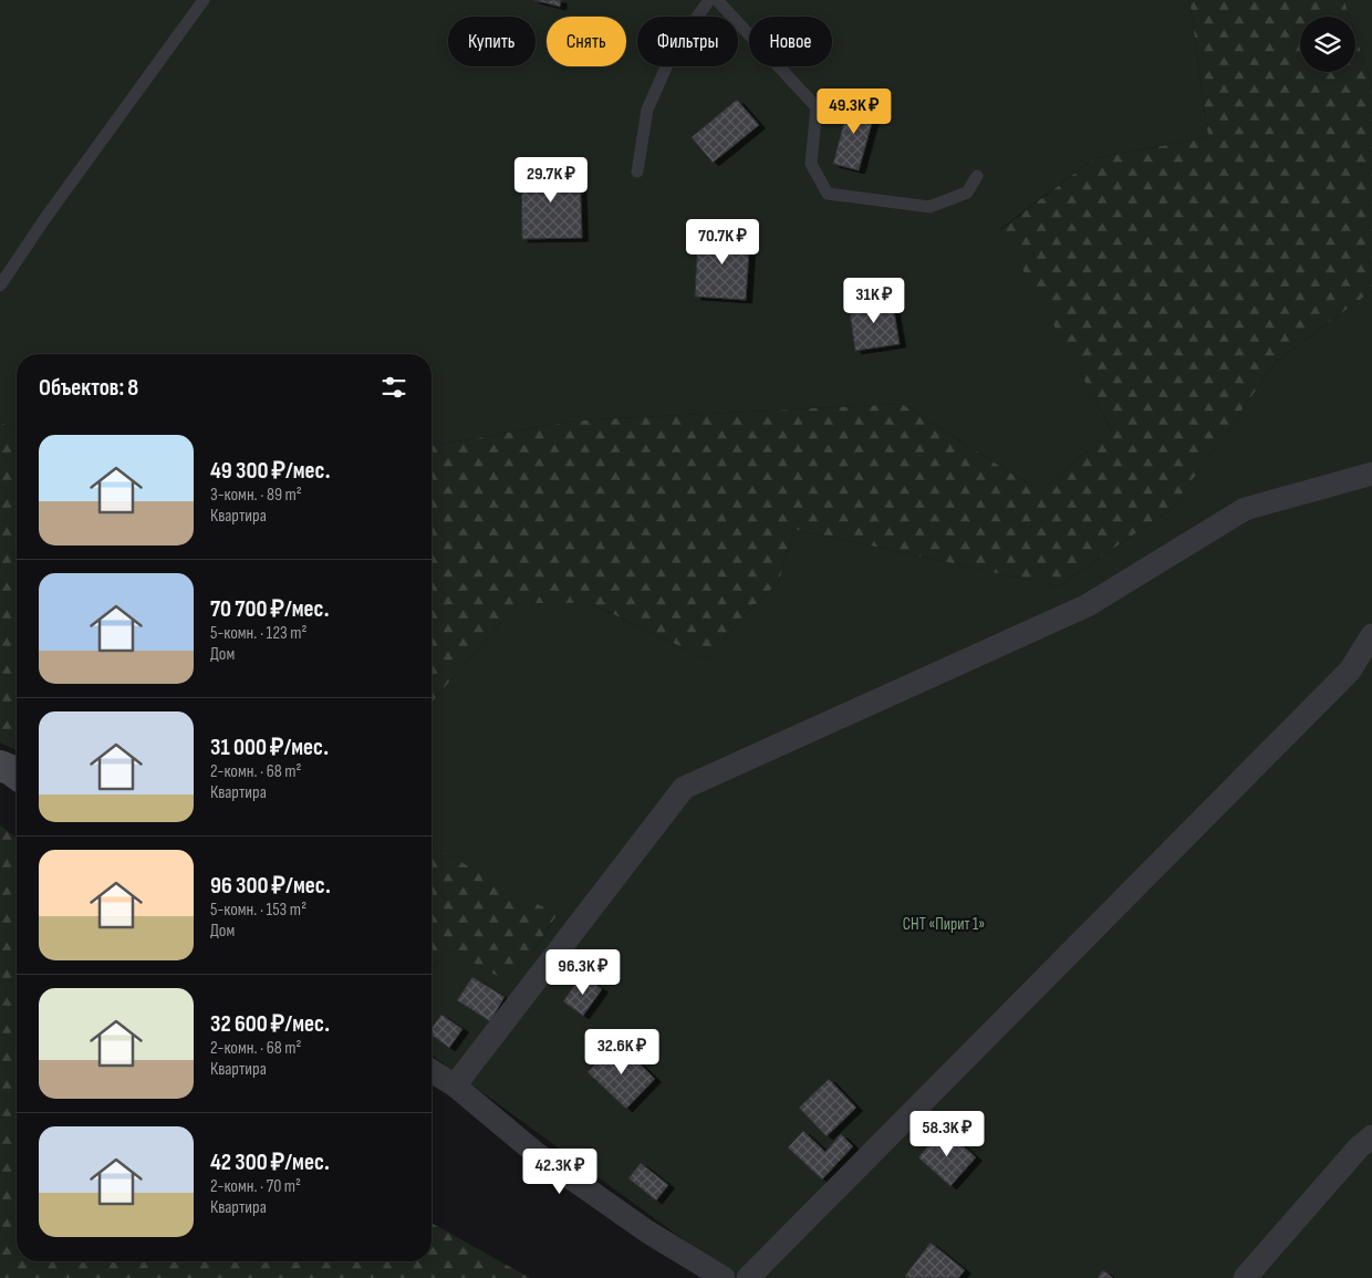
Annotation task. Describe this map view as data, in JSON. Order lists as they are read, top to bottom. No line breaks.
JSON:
{"parks":["СНТ «Пирит 1»"],"page":{"chip":["Купить","Снять","Фильтры","Новое"],"price":["49.3K ₽","29.7K ₽","70.7K ₽","31K ₽","96.3K ₽","32.6K ₽","58.3K ₽","42.3K ₽"],"heading":"Объектов: 8","list":[{"name":"49 300 ₽/мес.","note":"3-комн. · 89 m² · Квартира"},{"name":"70 700 ₽/мес.","note":"5-комн. · 123 m² · Дом"},{"name":"31 000 ₽/мес.","note":"2-комн. · 68 m² · Квартира"},{"name":"96 300 ₽/мес.","note":"5-комн. · 153 m² · Дом"},{"name":"32 600 ₽/мес.","note":"2-комн. · 68 m² · Квартира"},{"name":"42 300 ₽/мес.","note":"2-комн. · 70 m² · Квартира"}]}}
